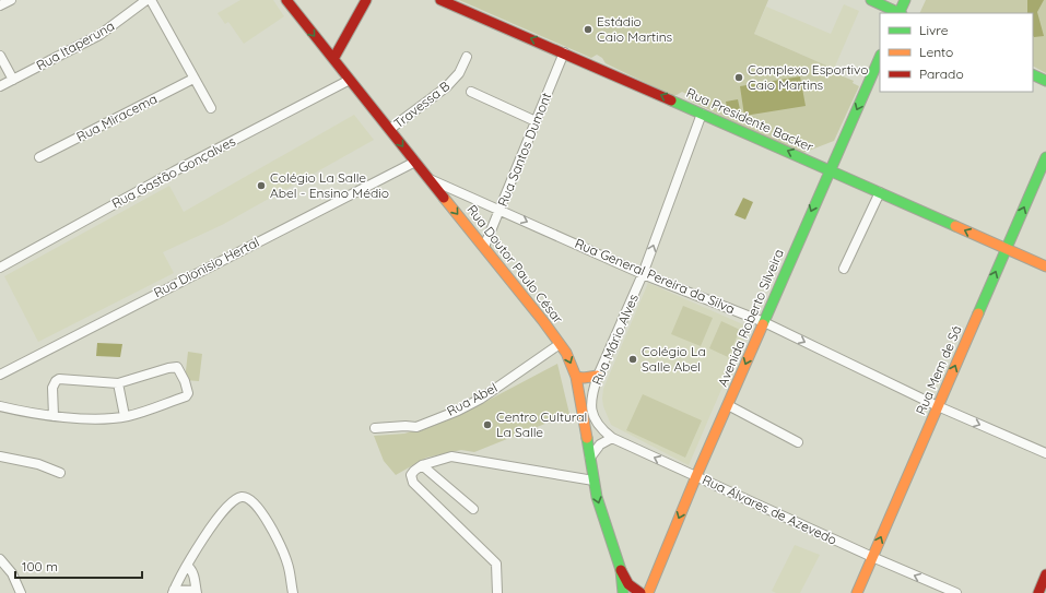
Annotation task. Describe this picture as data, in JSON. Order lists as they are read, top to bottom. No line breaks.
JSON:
{"streets":{"main road":["Rua Presidente Backer","Rua Doutor Paulo César","Avenida Roberto Silveira","Rua Mem de Sá"],"street":["Rua Itaperuna","Travessa B","Rua Miracema","Rua Santos Dumont","Rua Gastão Gonçalves","Rua Dionisio Hertal","Rua General Pereira da Silva","Rua Mário Alves","Rua Abel","Rua Álvares de Azevedo"]},"crossings":[["Travessa B","Rua Doutor Paulo César"],["Rua Presidente Backer","Rua Santos Dumont"],["Rua Presidente Backer","Avenida Roberto Silveira"],["Rua Presidente Backer","Rua Mário Alves"],["Rua Presidente Backer","Rua Mem de Sá"],["Rua Santos Dumont","Rua Doutor Paulo César"],["Rua Santos Dumont","Rua General Pereira da Silva"],["Rua Gastão Gonçalves","Rua Doutor Paulo César"],["Rua Doutor Paulo César","Rua Dionisio Hertal"],["Rua Doutor Paulo César","Rua General Pereira da Silva"],["Rua Doutor Paulo César","Rua Abel"],["Rua General Pereira da Silva","Avenida Roberto Silveira"],["Rua General Pereira da Silva","Rua Mário Alves"],["Rua General Pereira da Silva","Rua Mem de Sá"],["Avenida Roberto Silveira","Rua Álvares de Azevedo"],["Rua Mário Alves","Rua Álvares de Azevedo"],["Rua Mem de Sá","Rua Álvares de Azevedo"]],"one_way":["Rua Presidente Backer","Rua Doutor Paulo César","Rua General Pereira da Silva","Avenida Roberto Silveira","Rua Mário Alves","Rua Mem de Sá","Rua Álvares de Azevedo"],"places":["Estádio Caio Martins","Complexo Esportivo Caio Martins","Colégio La Salle Abel - Ensino Médio","Colégio La Salle Abel","Centro Cultural La Salle"],"legend":["Livre","Lento","Parado"],"scale_bar":"100 m"}
